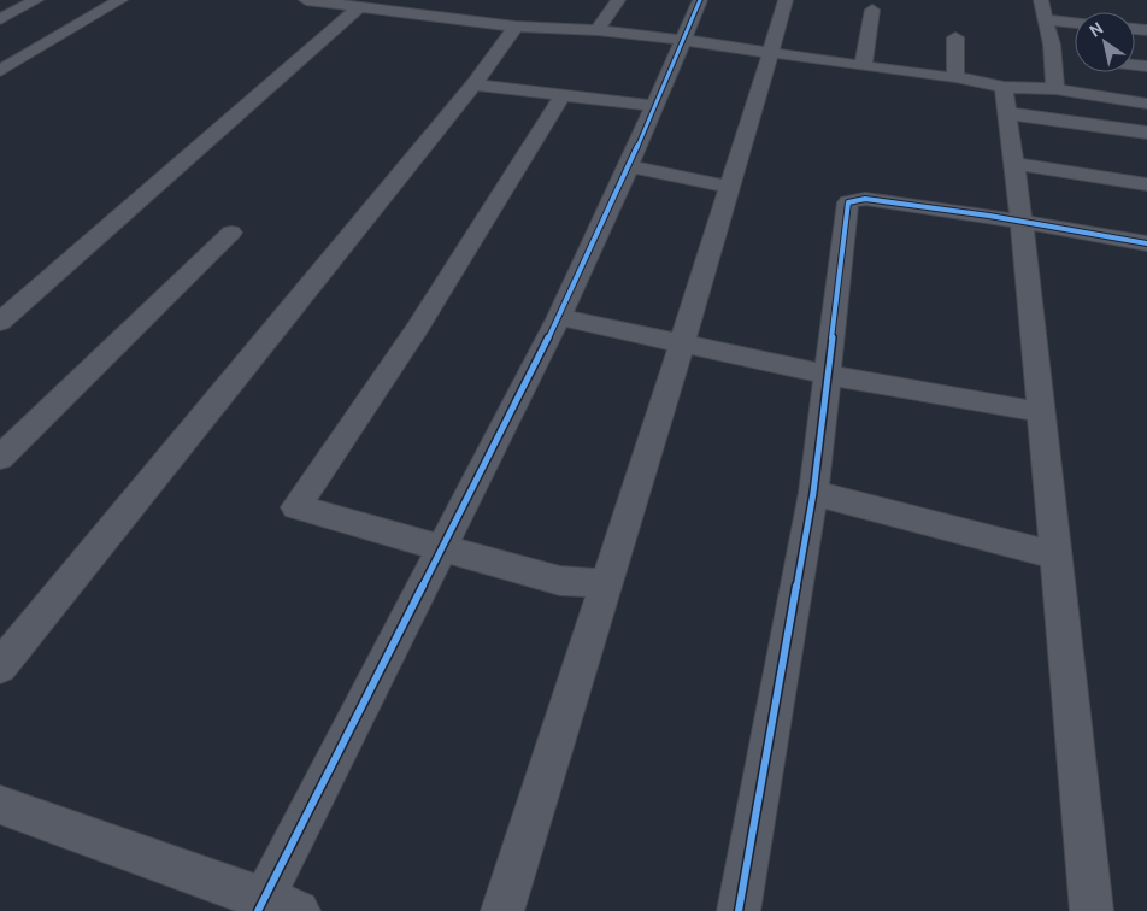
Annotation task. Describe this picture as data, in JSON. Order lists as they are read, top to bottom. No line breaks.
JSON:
{"north":"top left"}
